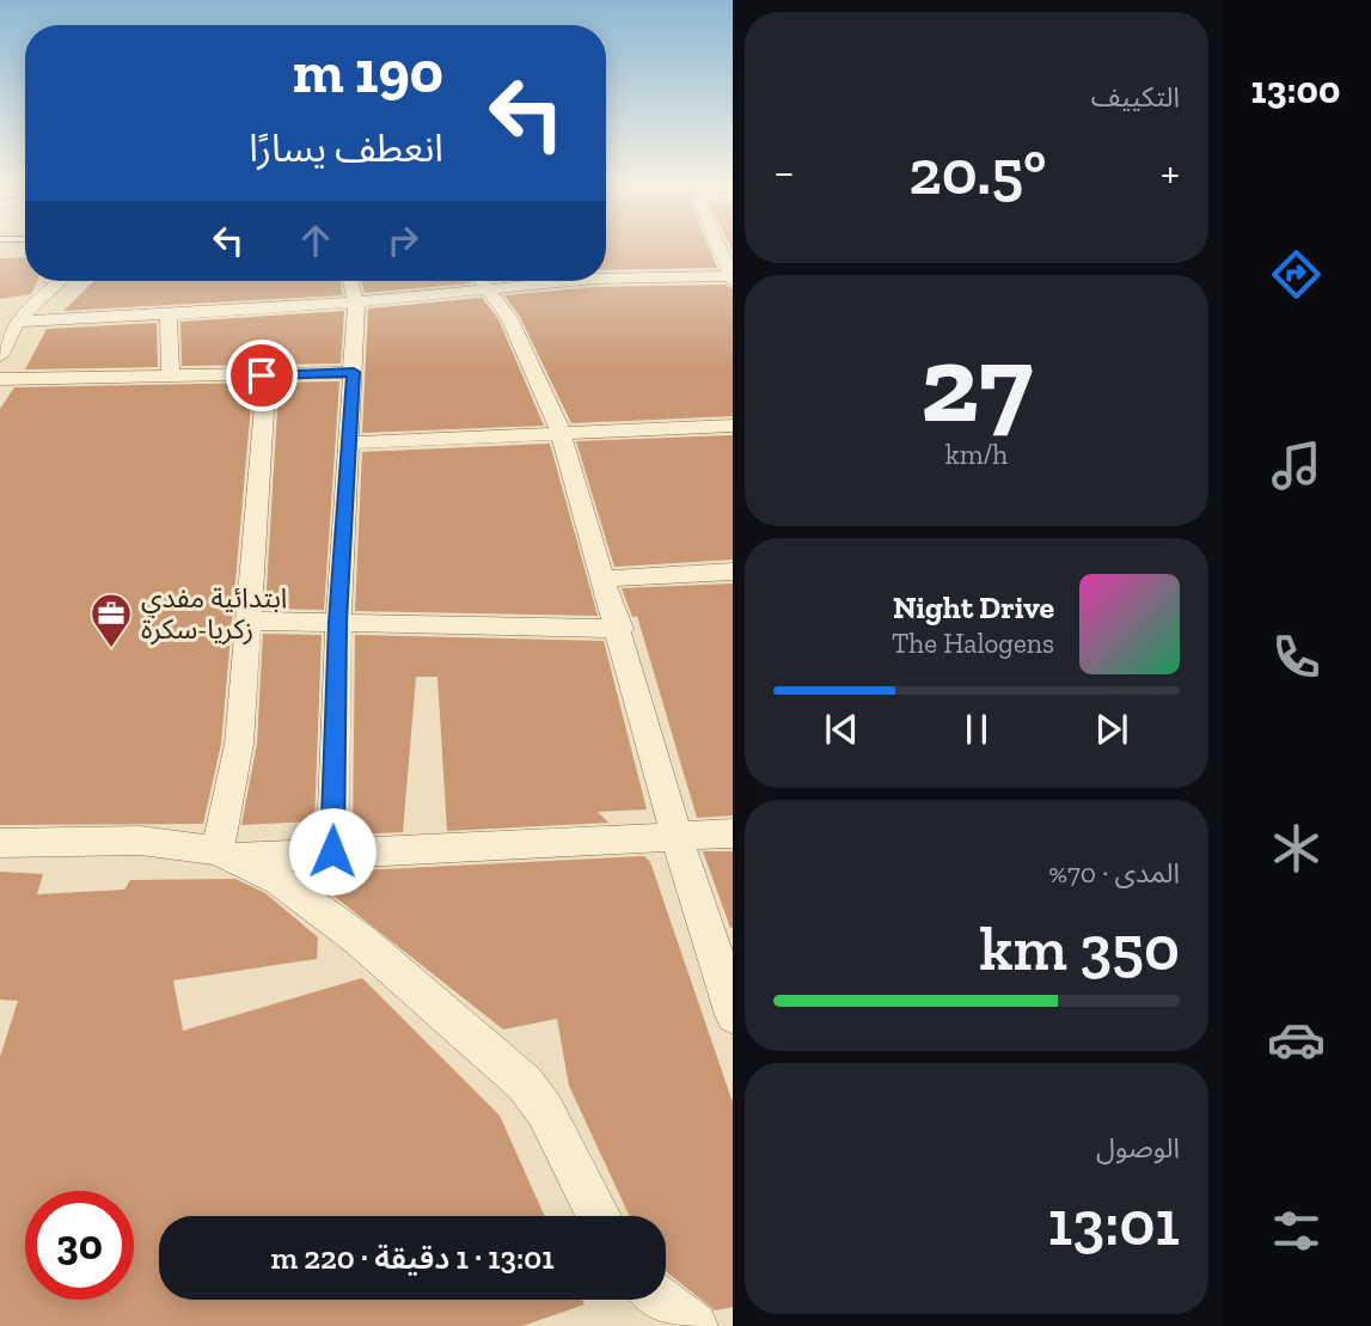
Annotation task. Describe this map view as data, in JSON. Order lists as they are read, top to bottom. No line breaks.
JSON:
{"places":{"office":["ابتدائية مفدي زكريا-سكرة"]},"page":{"tabs":"13:00","tile":["التكييف",["27","km/h"],["المدى · 70%","350 km"],["الوصول","13:01"]],"turn":["190 m","انعطف يسارًا"],"heat":["−","20.5°","+"],"song":["Night Drive","The Halogens"],"limit":"30","trip":"13:01 · 1 دقيقة · 220 m"}}
